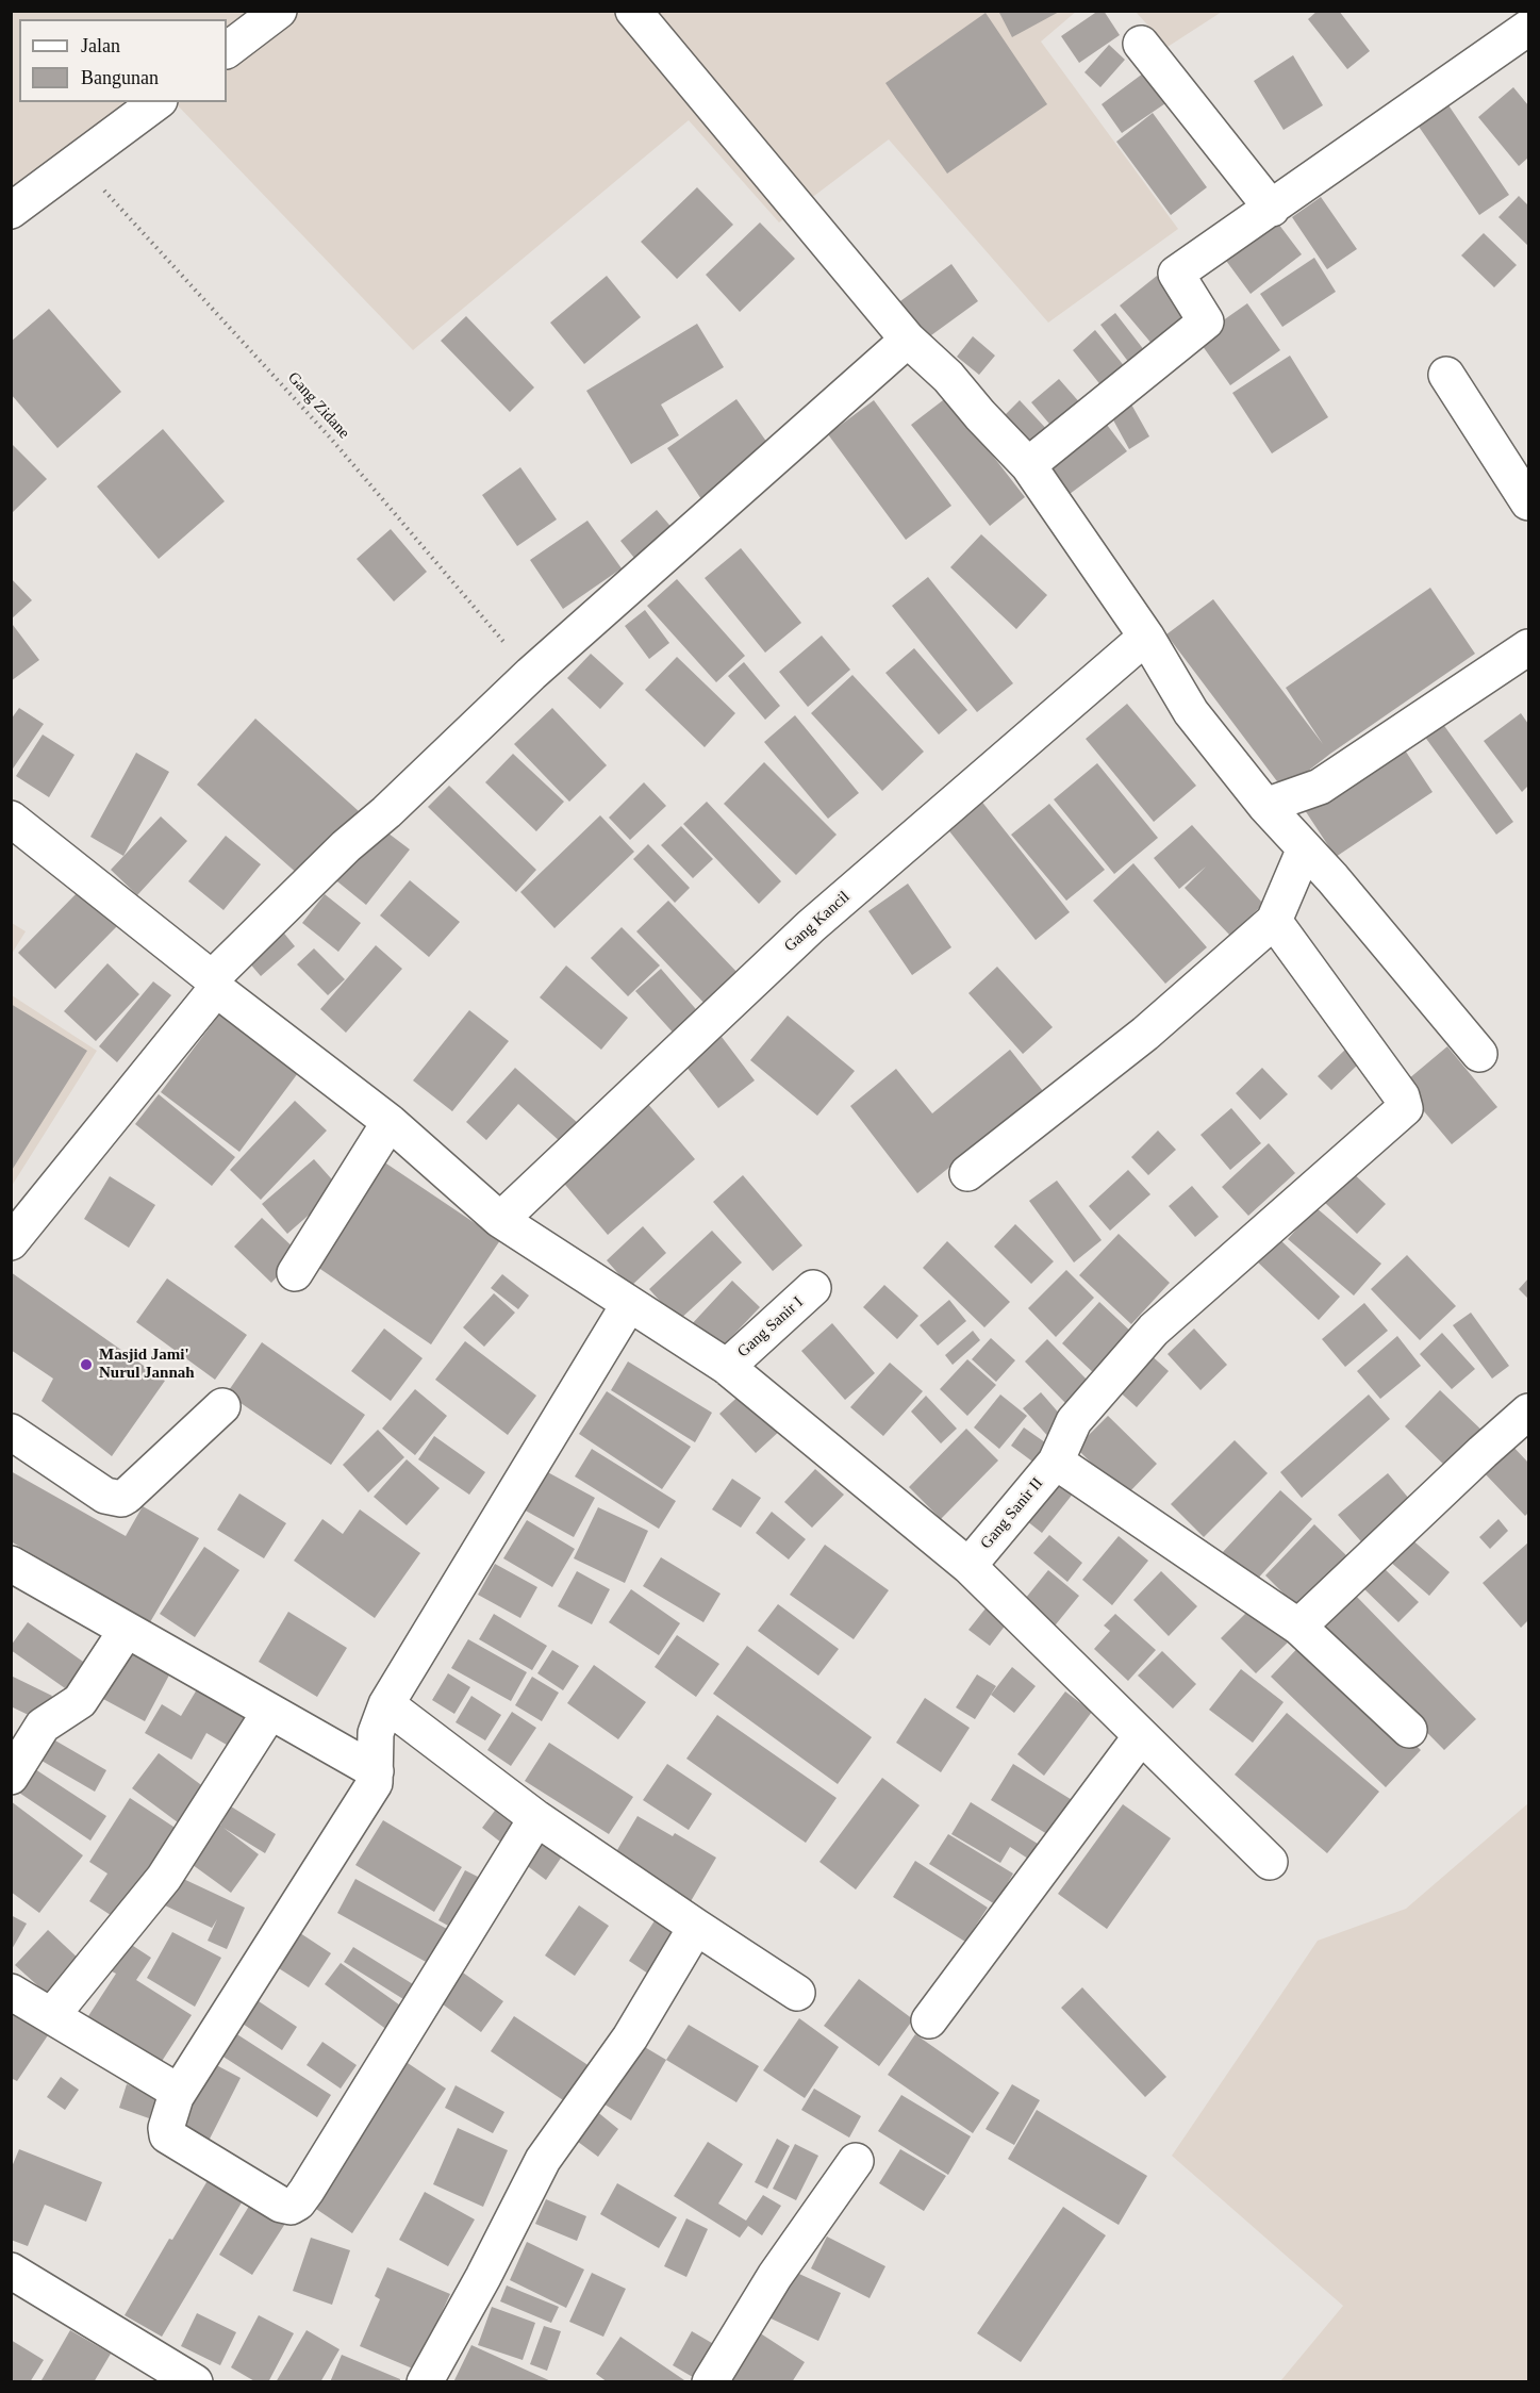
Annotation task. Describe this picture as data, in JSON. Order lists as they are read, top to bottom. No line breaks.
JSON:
{"streets":{"street":["Gang Kancil","Gang Sanir I","Gang Sanir II"],"path":["Gang Zidane"]},"places":["Masjid Jami' Nurul Jannah"],"legend":["Jalan","Bangunan"]}
